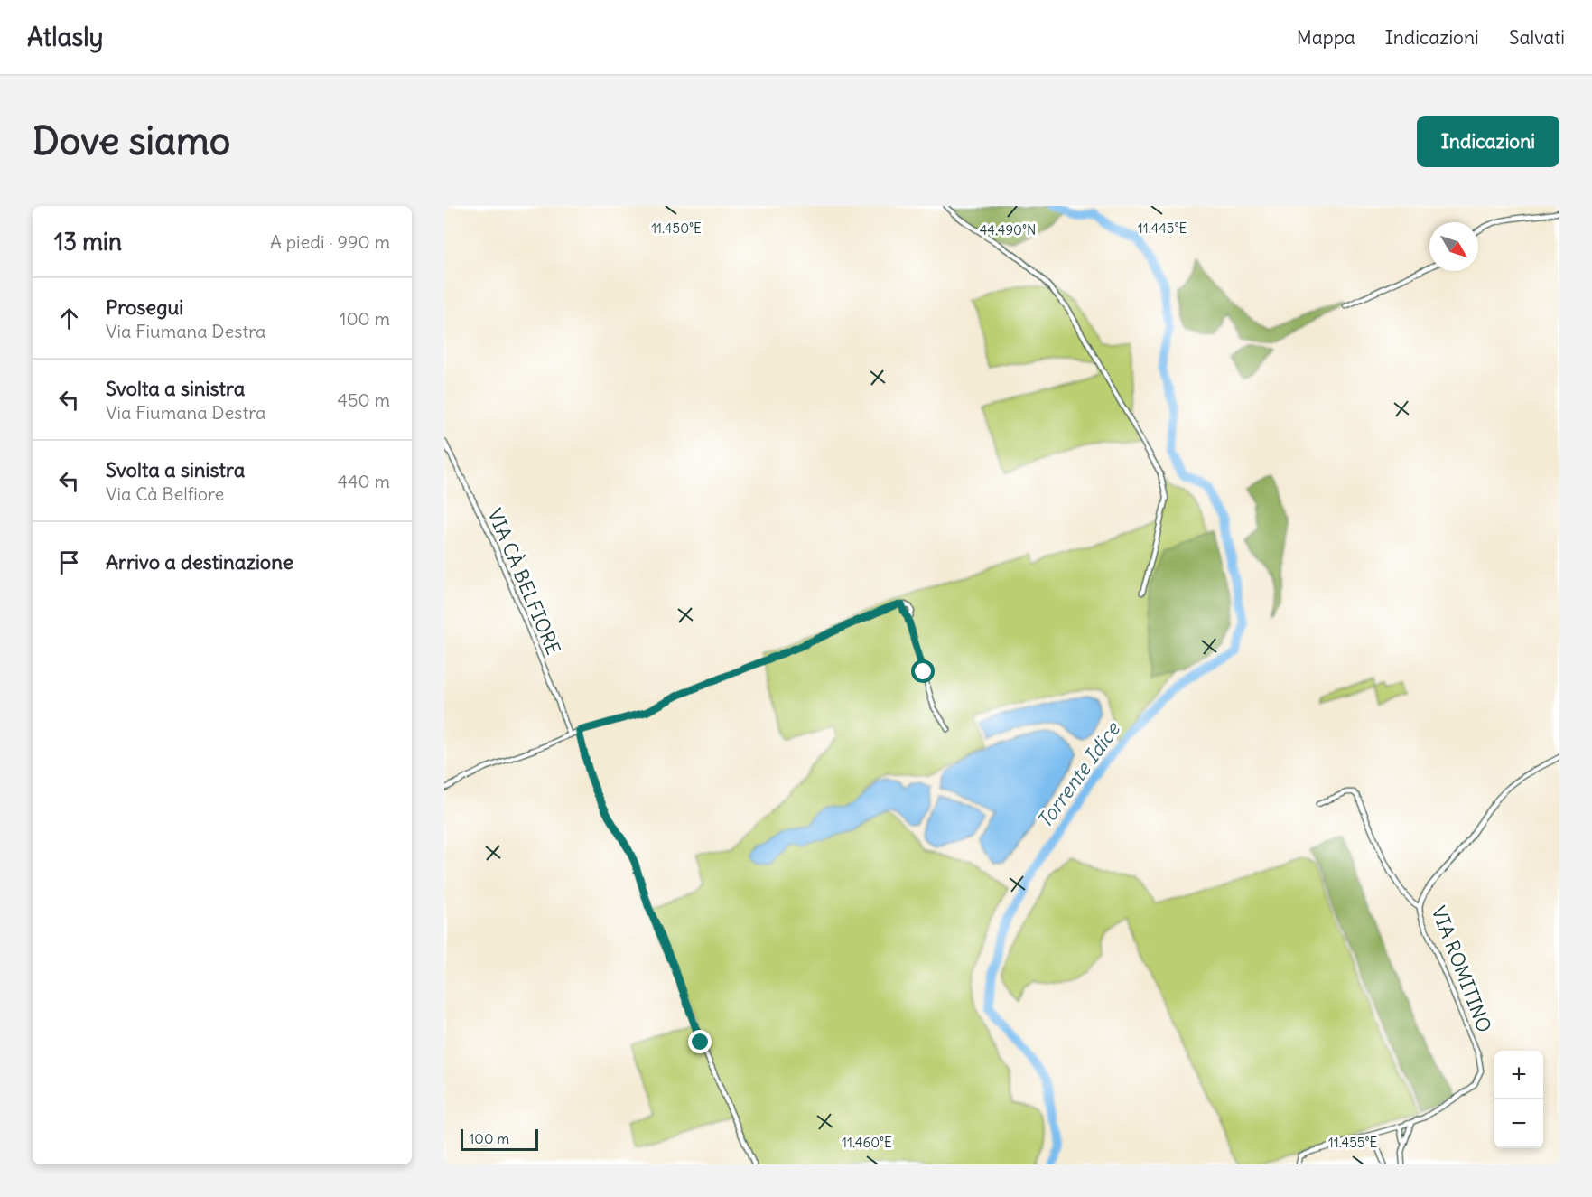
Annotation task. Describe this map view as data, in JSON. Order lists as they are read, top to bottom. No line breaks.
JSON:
{"streets":{"street":["VIA CÀ BELFIORE","VIA ROMITINO"]},"water":["Torrente Idice"],"scale_bar":"100 m","north":"bottom right","page":{"header":"Atlasly","nav":["Mappa","Indicazioni","Salvati"],"buttons":"Indicazioni","title":"Dove siamo","heading":["13 min","A piedi · 990 m"],"list":[["Prosegui","Via Fiumana Destra","100 m"],["Svolta a sinistra","Via Fiumana Destra","450 m"],["Svolta a sinistra","Via Cà Belfiore","440 m"],"Arrivo a destinazione"],"map_buttons":["+","−"],"scale":"100 m"},"coordinates":["11.445°E","11.450°E","44.490°N","11.460°E","11.455°E"]}
